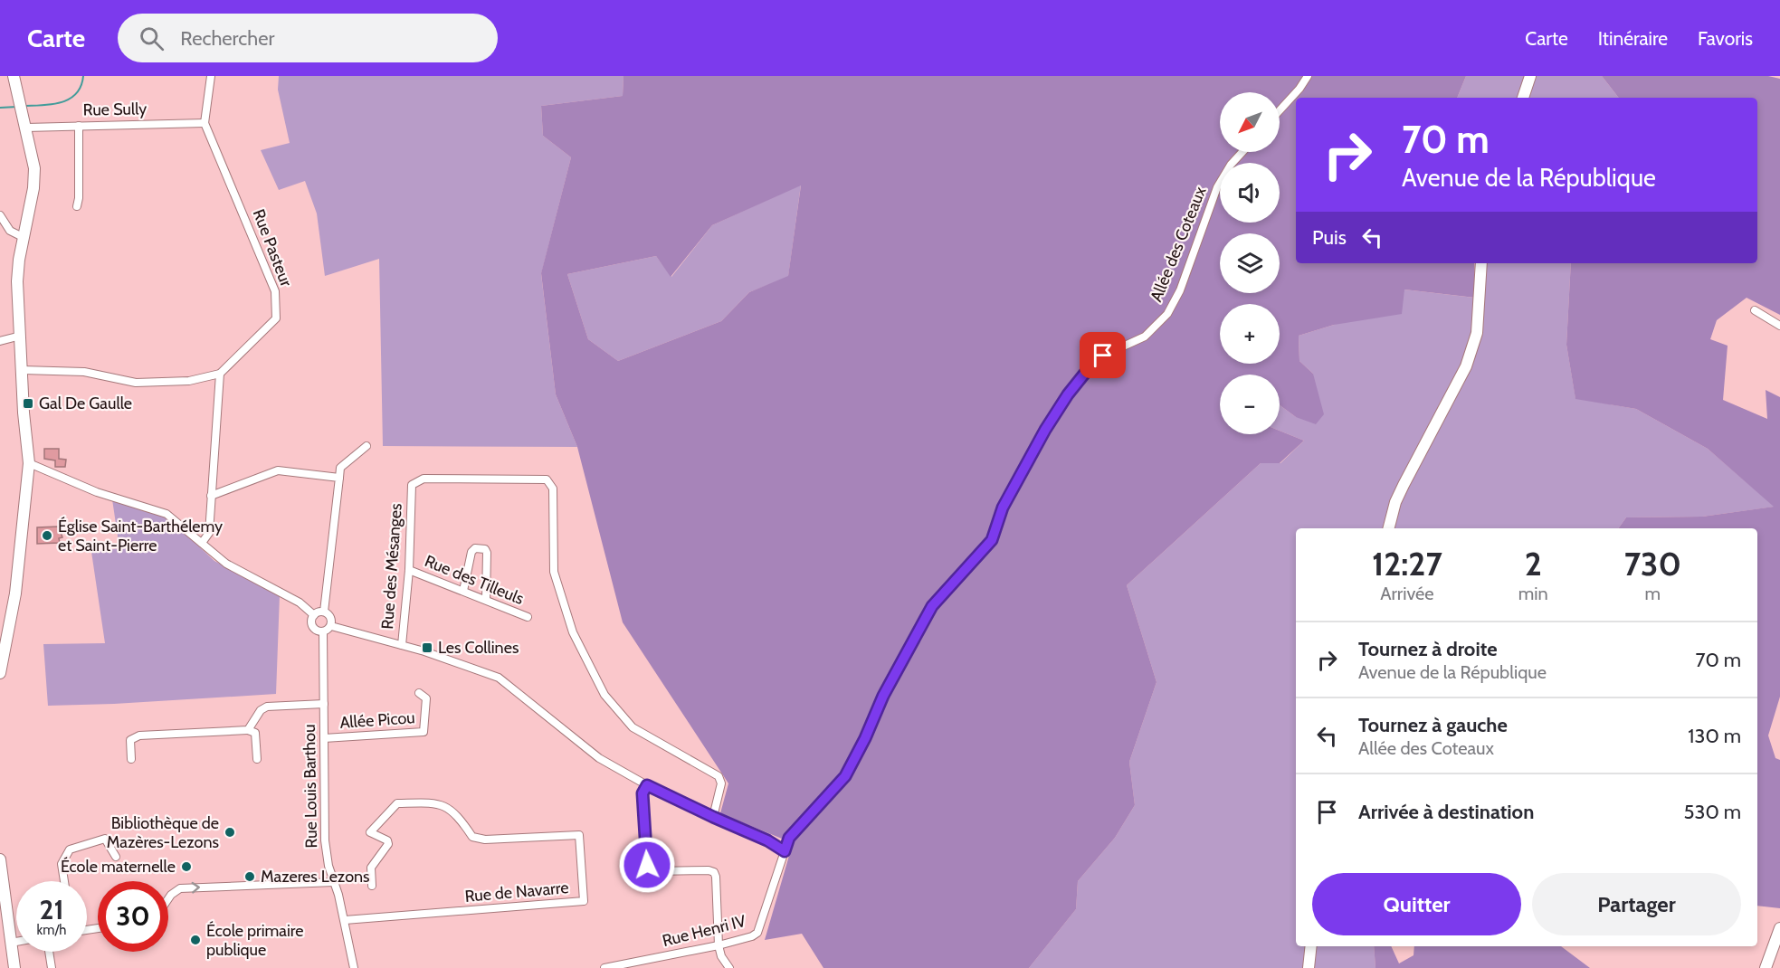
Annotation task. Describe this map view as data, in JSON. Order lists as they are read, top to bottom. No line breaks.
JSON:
{"streets":{"street":["Rue Sully","Allée des Coteaux","Rue Pasteur","Rue des Mésanges","Rue des Tilleuls","Allée Picou","Rue Louis Barthou","Rue de Navarre","Rue Henri IV"]},"crossings":[["Rue Sully","Rue Pasteur"],["Allée des Coteaux","Rue Henri IV"],["Rue des Mésanges","Rue des Tilleuls"],["Allée Picou","Rue Louis Barthou"],["Rue Louis Barthou","Rue de Navarre"]],"places":{"transit":["Gal De Gaulle","Les Collines"],"other":["Église Saint-Barthélemy et Saint-Pierre","Bibliothèque de Mazères-Lezons","École maternelle","Mazeres Lezons","École primaire publique"]},"north":"bottom left","page":{"header":"Carte","search":"Rechercher","nav":["Carte","Itinéraire","Favoris"],"map_buttons":["+","−"],"turn":["70 m","Avenue de la République"],"then":"Puis","eta":["12:27","Arrivée","2","min","730","m"],"list":[{"name":"Tournez à droite","note":"Avenue de la République","value":"70 m"},{"name":"Tournez à gauche","note":"Allée des Coteaux","value":"130 m"},{"name":"Arrivée à destination","value":"530 m"}],"buttons":["Quitter","Partager"],"speed":"21 km/h","limit":"30"}}
